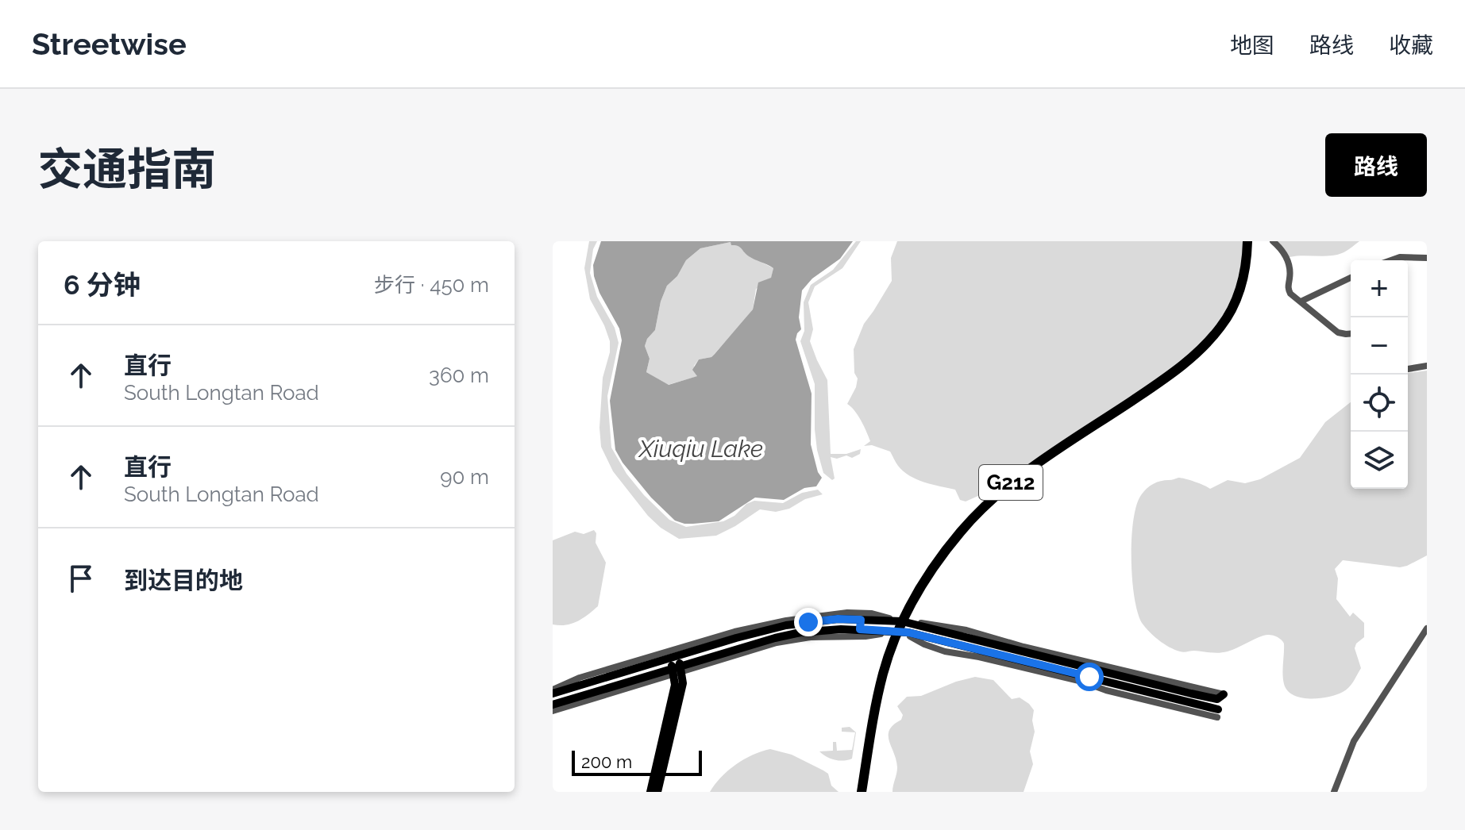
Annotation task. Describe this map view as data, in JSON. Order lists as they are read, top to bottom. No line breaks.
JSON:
{"streets":{"highway":["G212"]},"water":["Xiuqiu Lake"],"scale_bar":"200 m","page":{"header":"Streetwise","nav":["地图","路线","收藏"],"title":"交通指南","buttons":"路线","heading":["6 分钟","步行 · 450 m"],"map_buttons":["+","−"],"list":[["直行","South Longtan Road","360 m"],["直行","South Longtan Road","90 m"],"到达目的地"],"scale":"200 m"}}
